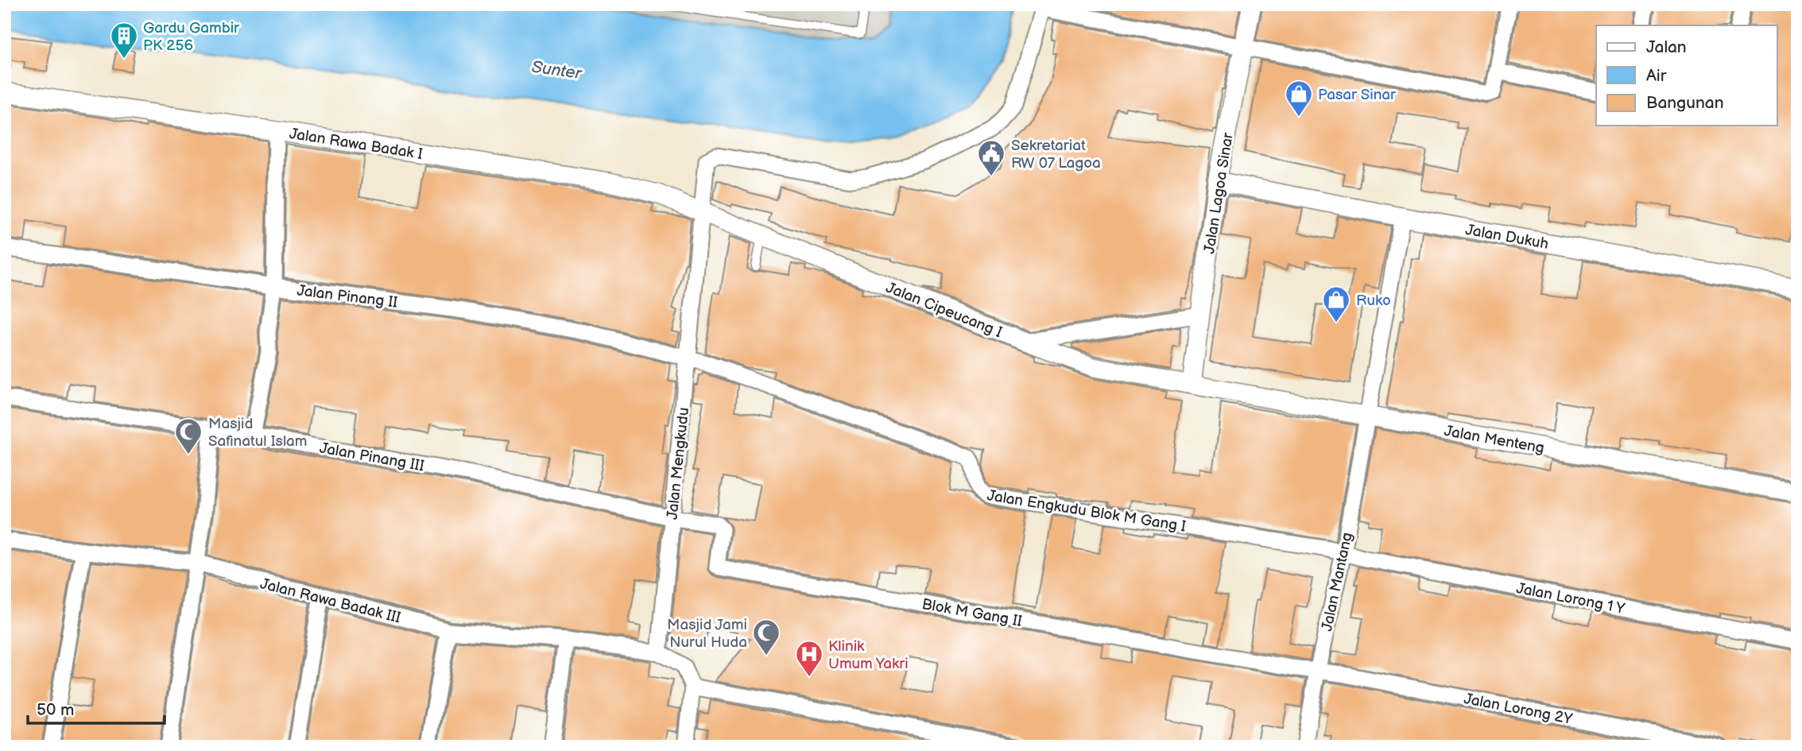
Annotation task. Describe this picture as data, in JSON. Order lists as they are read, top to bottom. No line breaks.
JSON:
{"streets":{"street":["Jalan Rawa Badak I","Jalan Lagoa Sinar","Jalan Dukuh","Jalan Pinang II","Jalan Cipeucang I","Jalan Menteng","Jalan Pinang III","Jalan Mengkudu","Jalan Engkudu Blok M Gang I","Jalan Mantang","Jalan Lorong 1 Y","Jalan Rawa Badak III","Blok M Gang II","Jalan Lorong 2Y"]},"crossings":[["Jalan Rawa Badak I","Jalan Cipeucang I"],["Jalan Rawa Badak I","Jalan Mengkudu"],["Jalan Lagoa Sinar","Jalan Dukuh"],["Jalan Lagoa Sinar","Jalan Cipeucang I"],["Jalan Lagoa Sinar","Jalan Menteng"],["Jalan Dukuh","Jalan Mantang"],["Jalan Pinang II","Jalan Mengkudu"],["Jalan Pinang II","Jalan Engkudu Blok M Gang I"],["Jalan Cipeucang I","Jalan Menteng"],["Jalan Cipeucang I","Jalan Mengkudu"],["Jalan Menteng","Jalan Mantang"],["Jalan Pinang III","Jalan Mengkudu"],["Jalan Pinang III","Blok M Gang II"],["Jalan Mengkudu","Jalan Rawa Badak III"],["Jalan Mengkudu","Blok M Gang II"],["Jalan Engkudu Blok M Gang I","Jalan Mantang"],["Jalan Engkudu Blok M Gang I","Jalan Lorong 1 Y"],["Jalan Mantang","Jalan Lorong 1 Y"],["Jalan Mantang","Blok M Gang II"],["Jalan Mantang","Jalan Lorong 2Y"],["Blok M Gang II","Jalan Lorong 2Y"]],"water":["Sunter"],"places":{"building":["Gardu Gambir PK 256"],"shop":["Pasar Sinar","Ruko"],"public building":["Sekretariat RW 07 Lagoa"],"mosque":["Masjid Safinatul Islam","Masjid Jami Nurul Huda"],"hospital":["Klinik Umum Yakri"]},"legend":["Jalan","Air","Bangunan"],"scale_bar":"50 m"}
